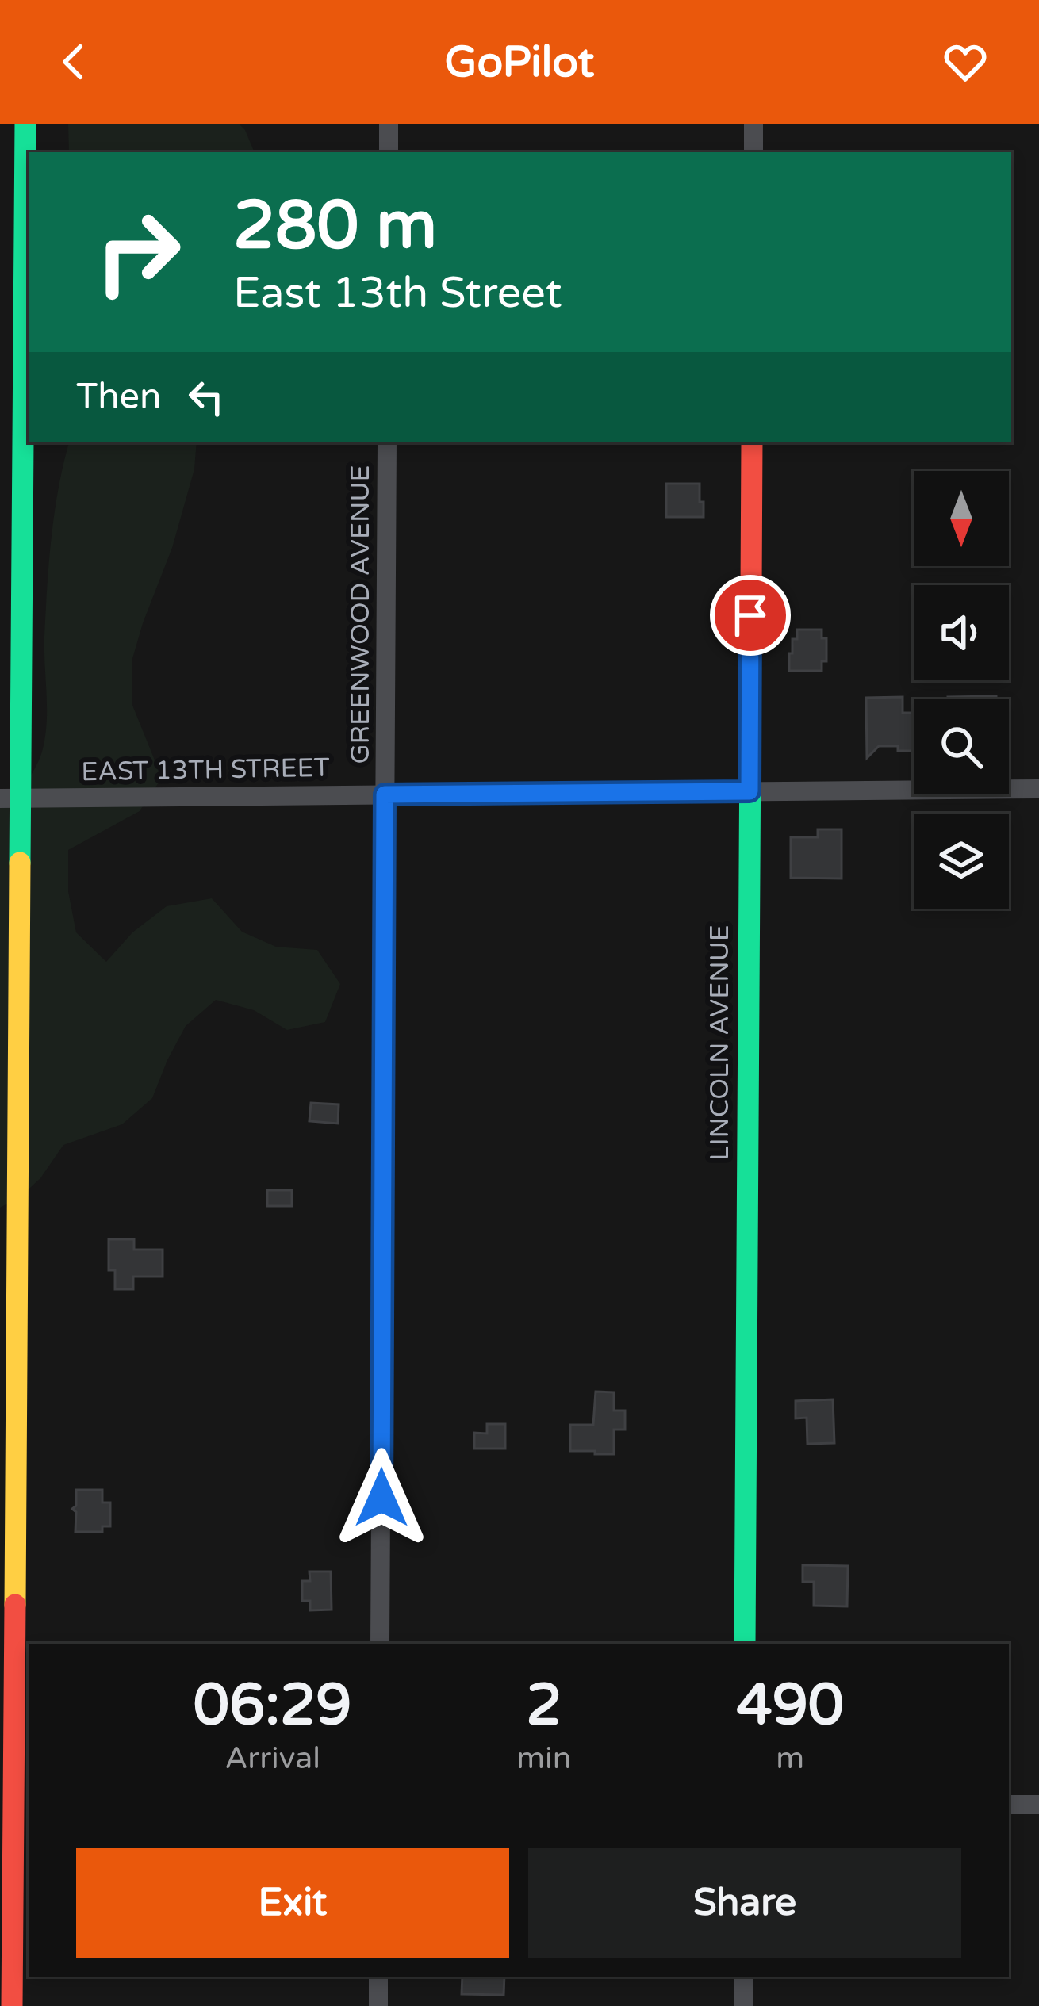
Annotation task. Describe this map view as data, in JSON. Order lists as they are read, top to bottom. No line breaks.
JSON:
{"streets":{"street":["GREENWOOD AVENUE","EAST 13TH STREET","LINCOLN AVENUE"]},"crossings":[["GREENWOOD AVENUE","EAST 13TH STREET"],["EAST 13TH STREET","LINCOLN AVENUE"]],"north":"bottom","page":{"header":"GoPilot","turn":["280 m","East 13th Street"],"then":"Then","eta":["06:29","Arrival","2","min","490","m"],"buttons":["Exit","Share"]}}
